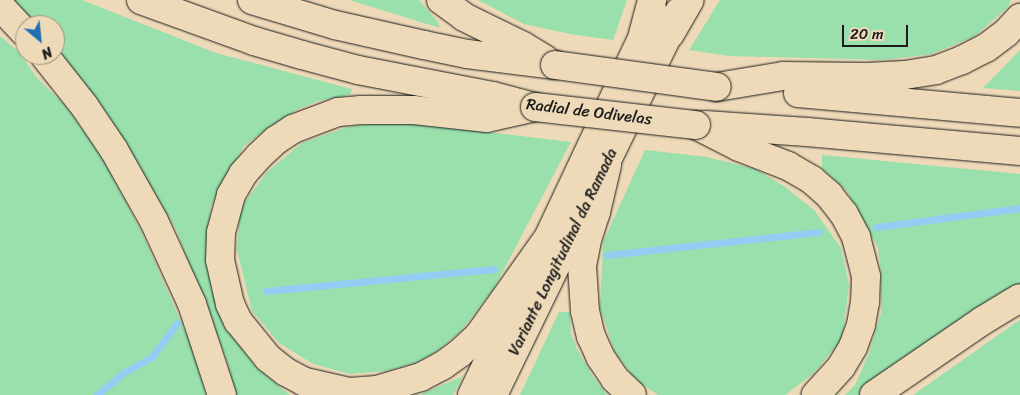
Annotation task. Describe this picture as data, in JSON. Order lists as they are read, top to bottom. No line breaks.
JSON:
{"streets":{"main road":["Radial de Odivelas","Variante Longitudinal da Ramada"]},"scale_bar":"20 m","north":"bottom right"}
